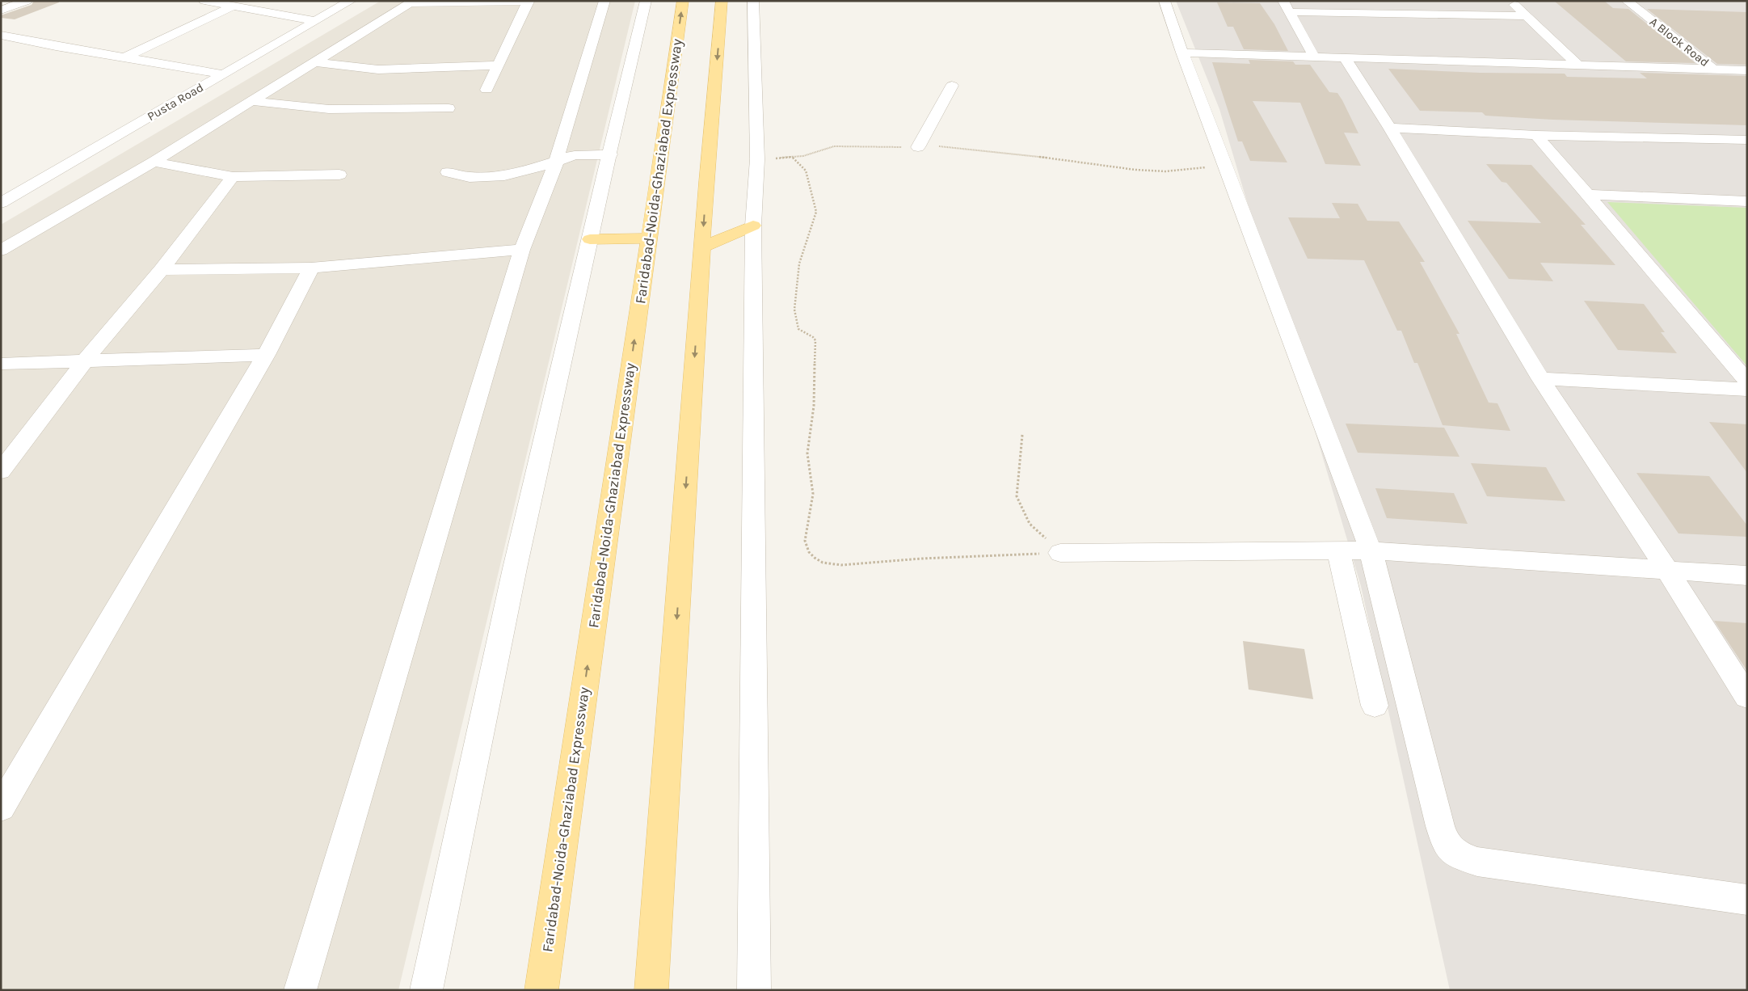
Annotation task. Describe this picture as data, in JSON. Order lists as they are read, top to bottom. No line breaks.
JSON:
{"streets":{"main road":["Faridabad-Noida-Ghaziabad Expressway"],"street":["A Block Road","Pusta Road"]}}
